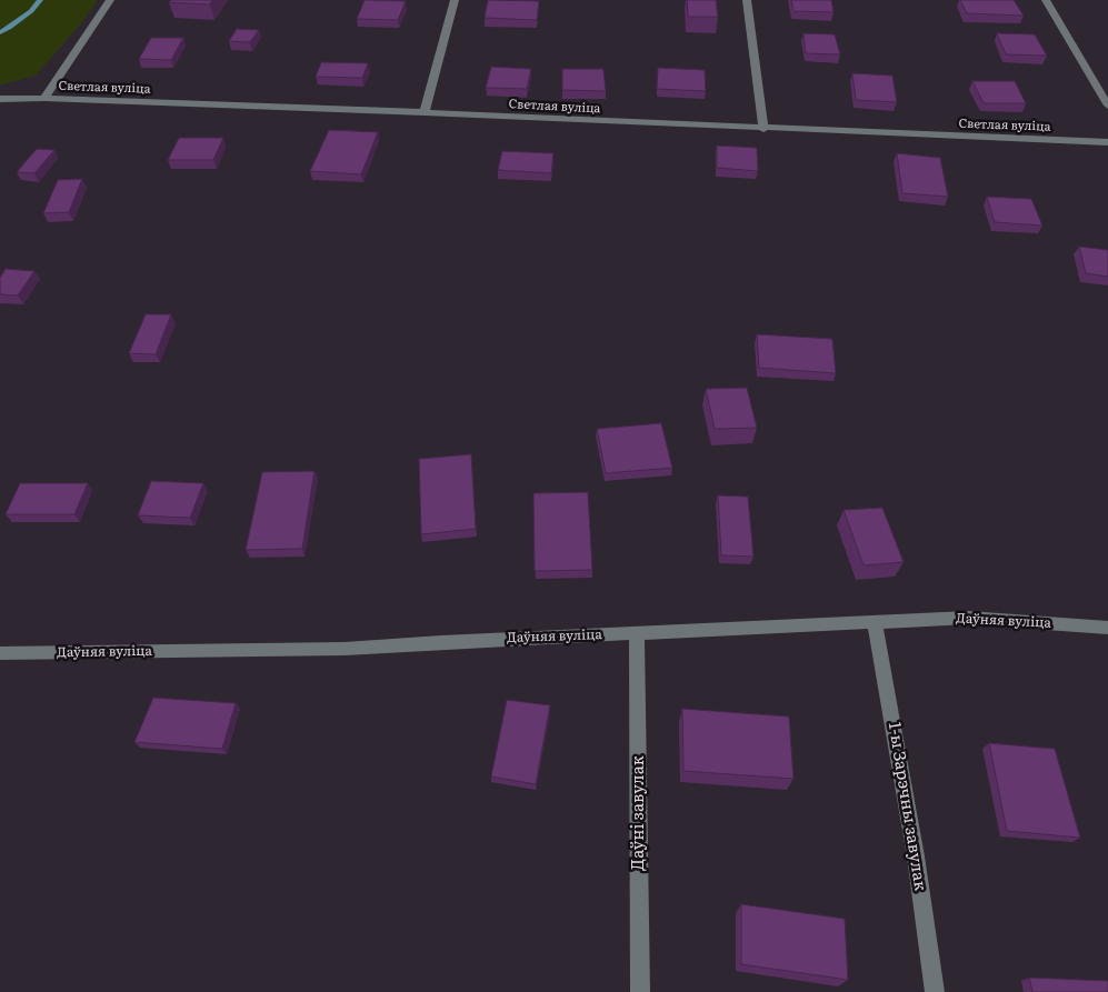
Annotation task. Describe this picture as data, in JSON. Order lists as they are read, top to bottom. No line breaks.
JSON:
{"streets":{"street":["Светлая вуліца","Даўняя вуліца","1-ы Зарэчны завулак","Даўні завулак"]},"crossings":[["Даўняя вуліца","1-ы Зарэчны завулак"],["Даўняя вуліца","Даўні завулак"]]}
